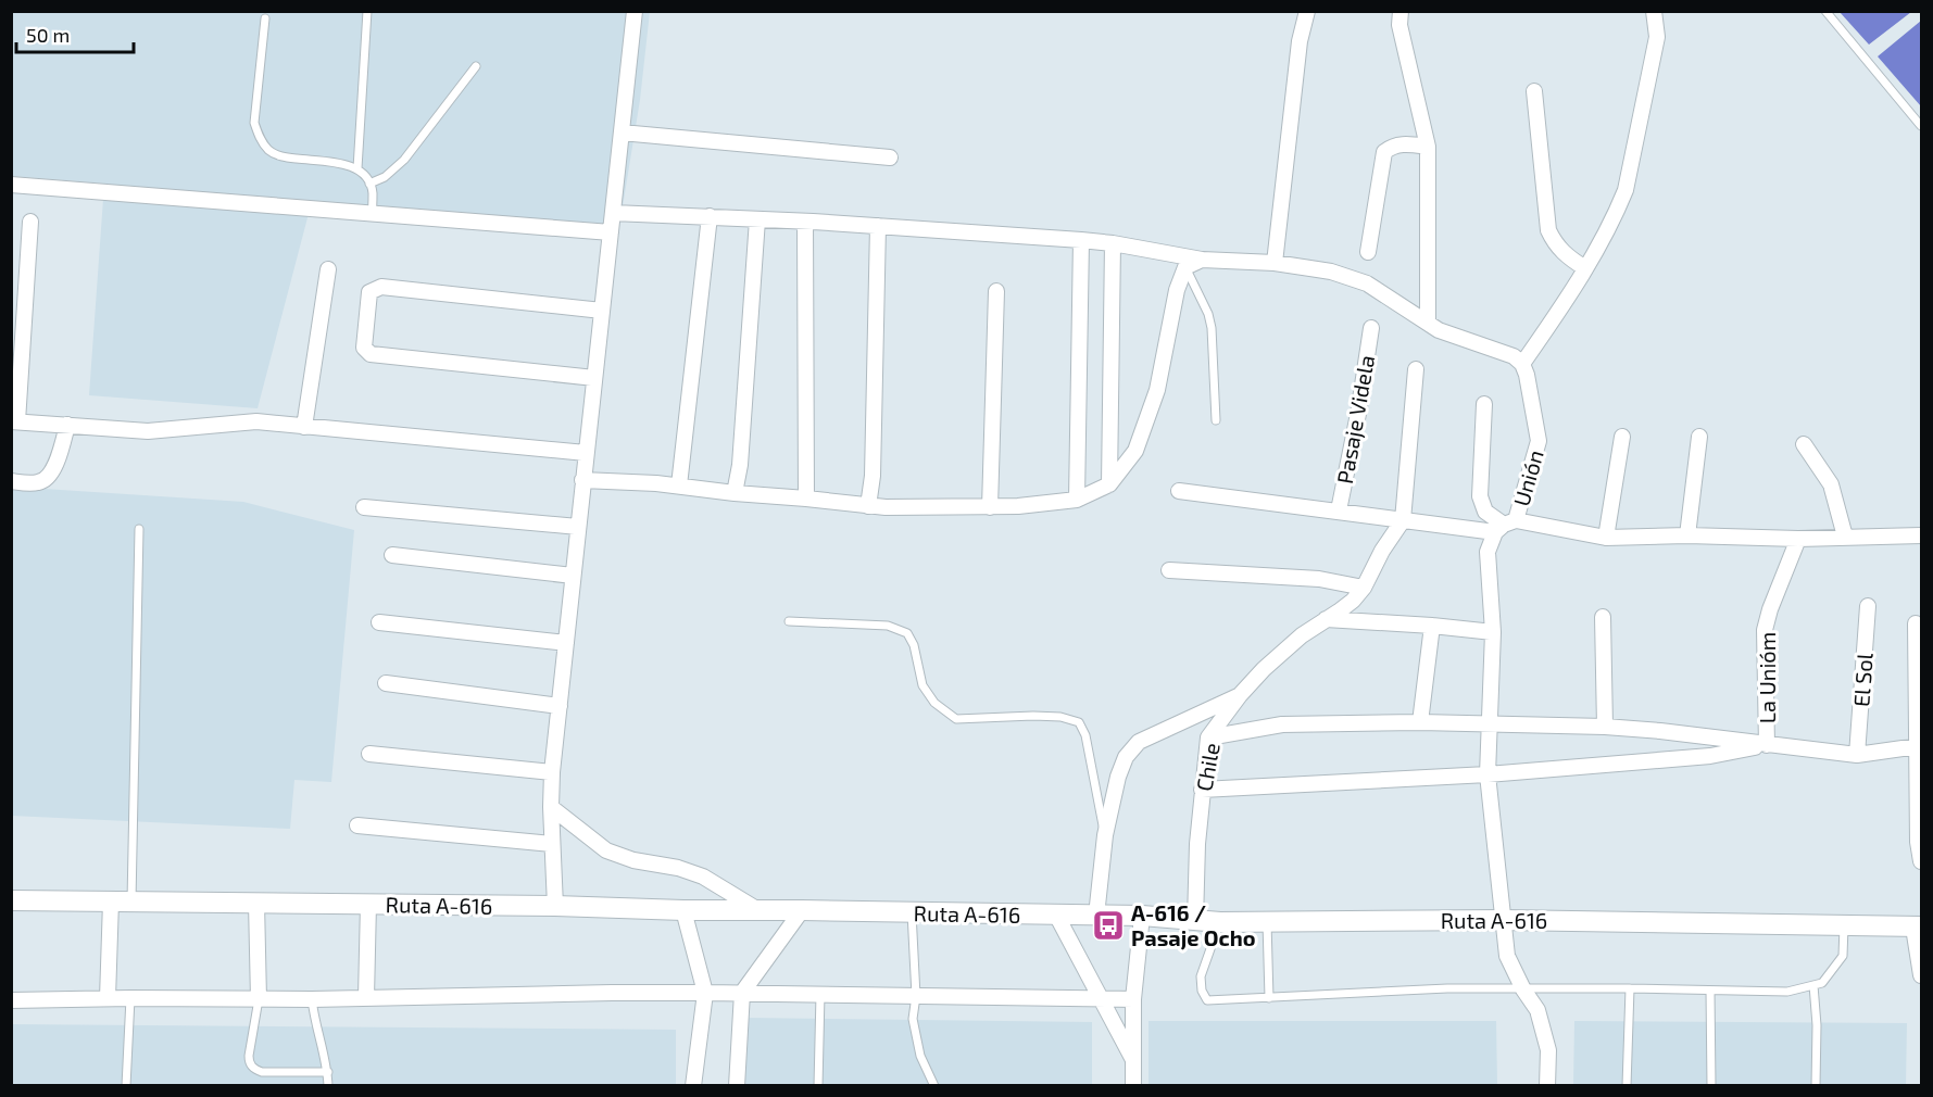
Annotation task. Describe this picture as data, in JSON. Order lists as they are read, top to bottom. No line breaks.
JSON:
{"streets":{"main road":["Ruta A-616"],"street":["Pasaje Videla","Unión","La Unióm","El Sol","Chile"]},"crossings":[["Unión","Ruta A-616"],["Chile","Ruta A-616"]],"places":{"bus stop":["A-616 / Pasaje Ocho"]},"scale_bar":"50 m"}
